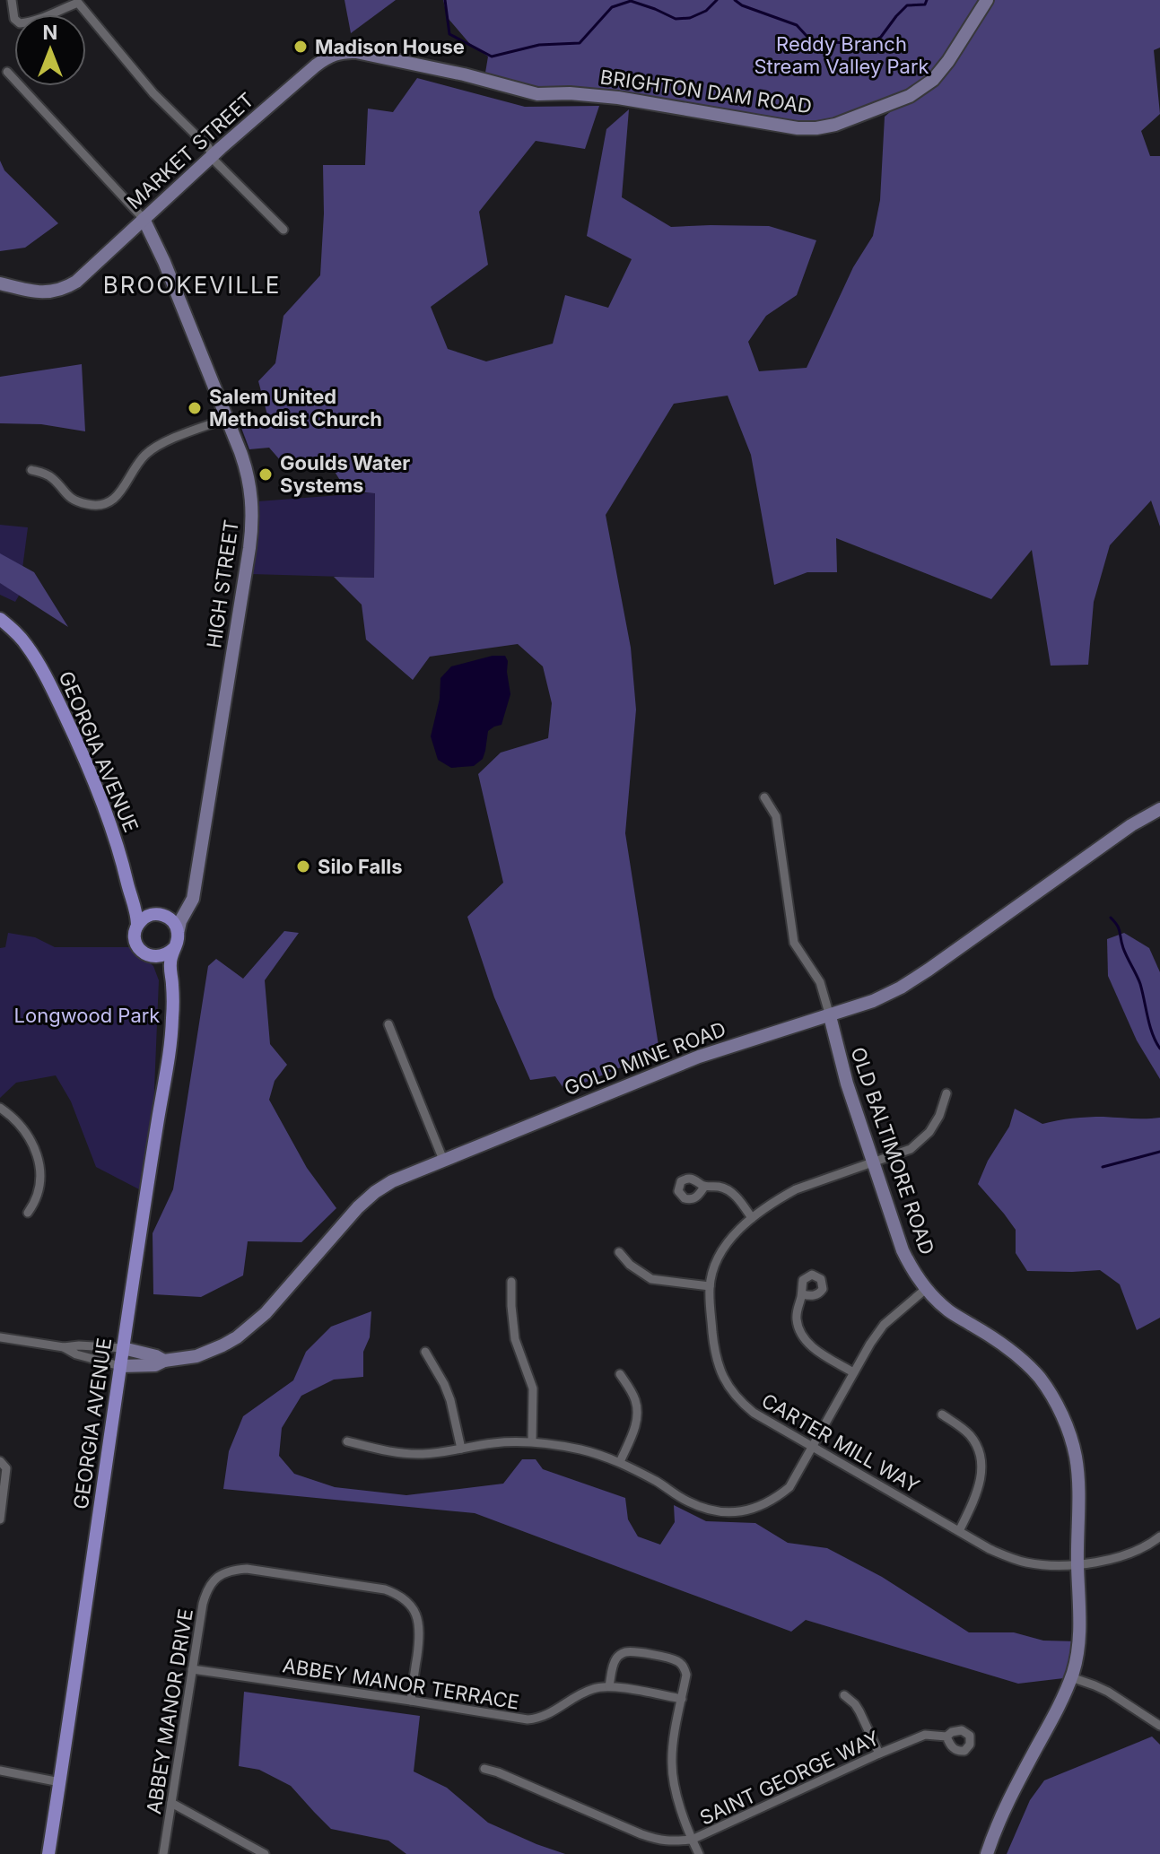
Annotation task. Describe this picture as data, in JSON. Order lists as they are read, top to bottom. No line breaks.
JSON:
{"streets":{"main road":["GEORGIA AVENUE"],"street":["BRIGHTON DAM ROAD","MARKET STREET","HIGH STREET","GOLD MINE ROAD","OLD BALTIMORE ROAD","CARTER MILL WAY","ABBEY MANOR TERRACE","ABBEY MANOR DRIVE","SAINT GEORGE WAY"]},"crossings":[["BRIGHTON DAM ROAD","MARKET STREET"],["MARKET STREET","HIGH STREET"],["HIGH STREET","GEORGIA AVENUE"],["GEORGIA AVENUE","GOLD MINE ROAD"],["GOLD MINE ROAD","OLD BALTIMORE ROAD"],["OLD BALTIMORE ROAD","CARTER MILL WAY"],["ABBEY MANOR TERRACE","ABBEY MANOR DRIVE"]],"districts":["BROOKEVILLE"],"parks":["Reddy Branch Stream Valley Park","Longwood Park"],"places":["Madison House","Salem United Methodist Church","Goulds Water Systems","Silo Falls"],"north":"top"}
